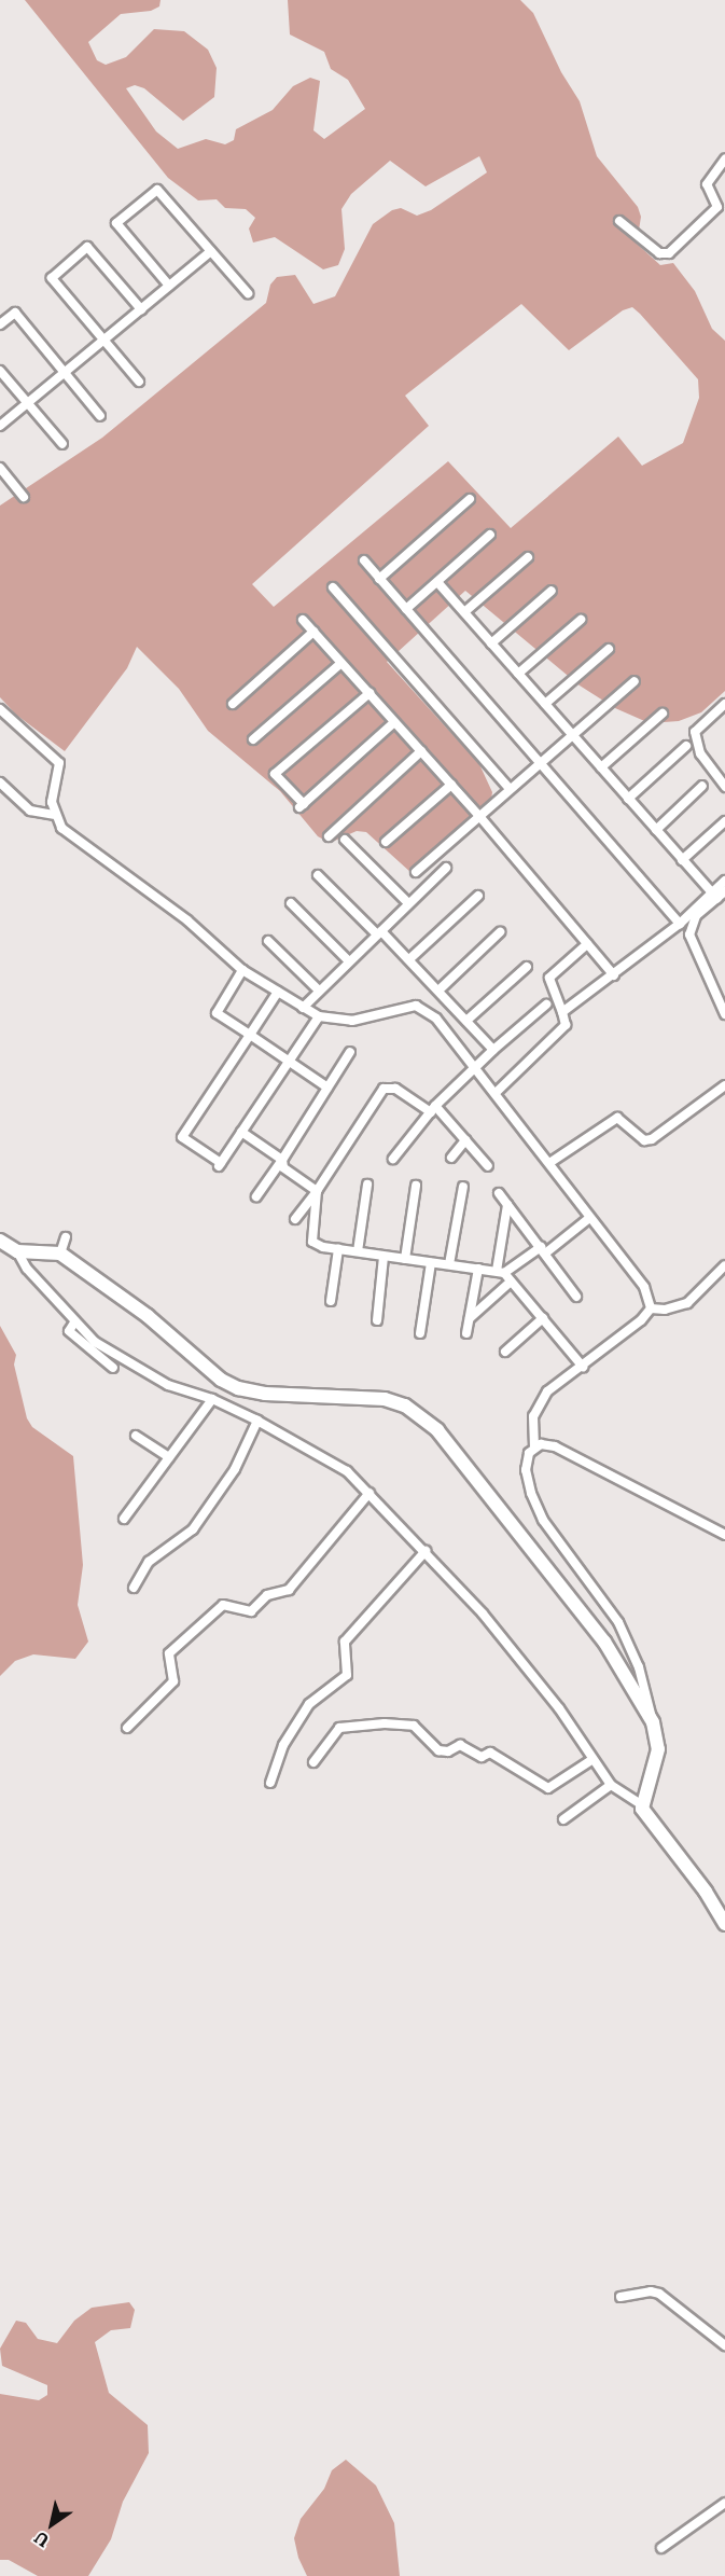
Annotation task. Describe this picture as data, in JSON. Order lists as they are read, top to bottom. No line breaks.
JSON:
{"north":"bottom left"}
